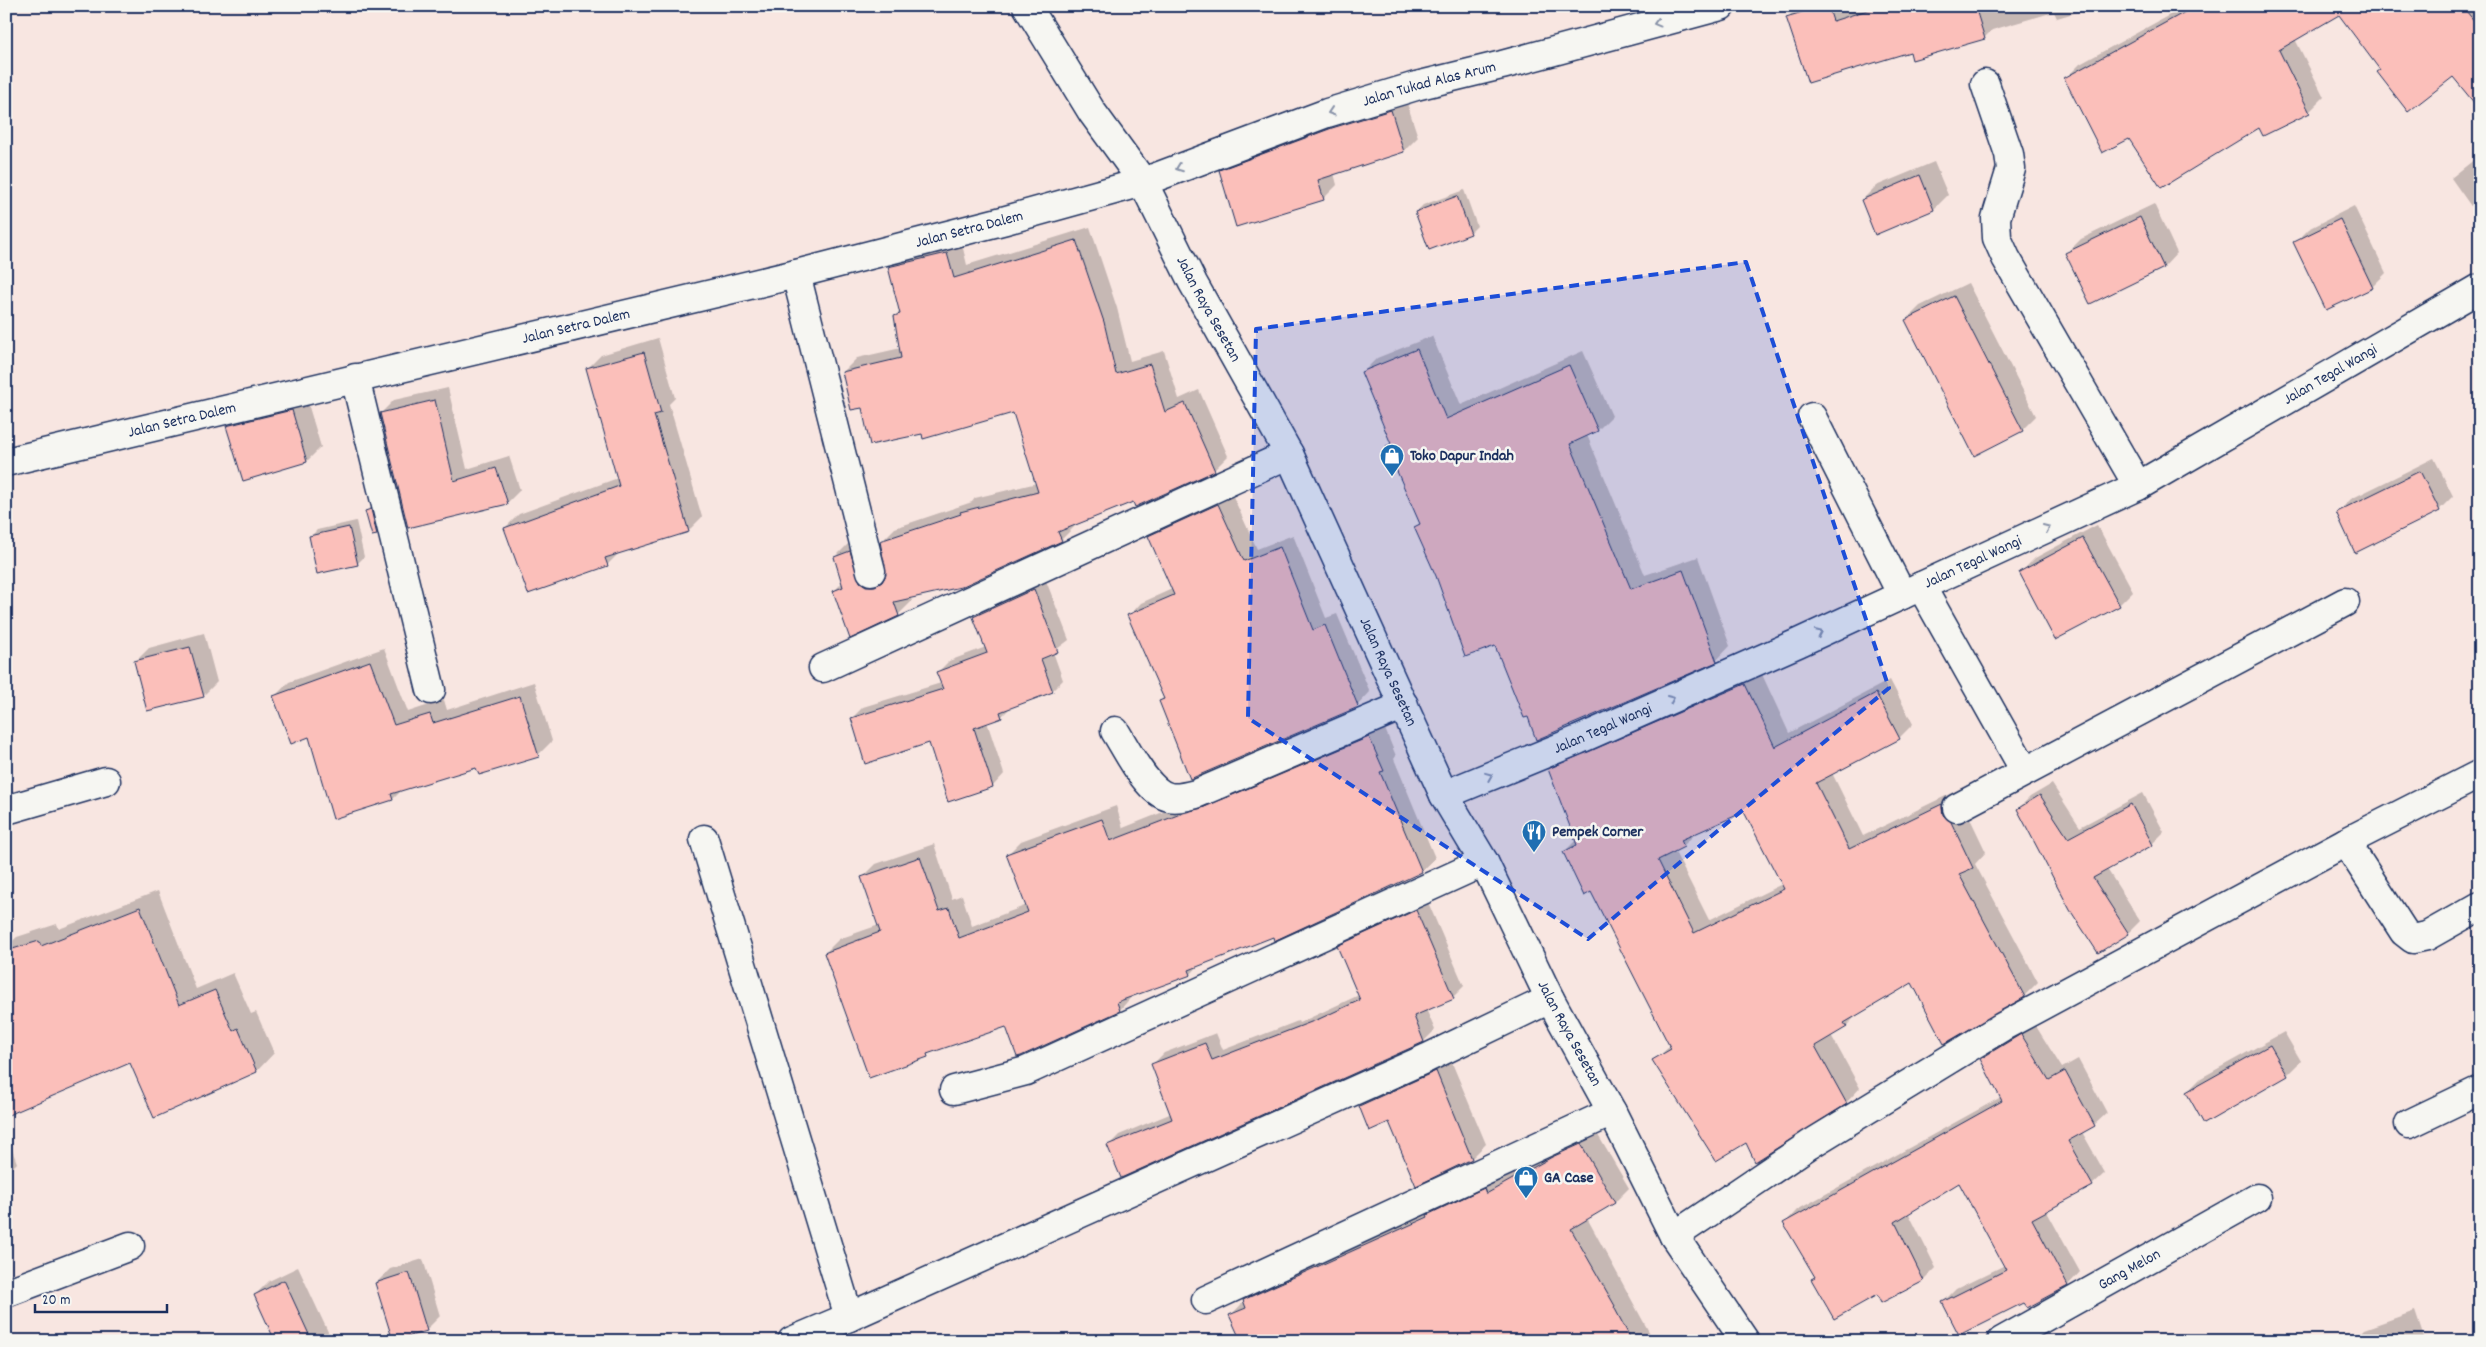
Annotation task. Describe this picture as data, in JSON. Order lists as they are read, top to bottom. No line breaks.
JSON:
{"streets":{"street":["Jalan Tukad Alas Arum","Jalan Setra Dalem","Jalan Raya Sesetan","Jalan Tegal Wangi","Gang Melon"]},"crossings":[["Jalan Tukad Alas Arum","Jalan Setra Dalem"],["Jalan Tukad Alas Arum","Jalan Raya Sesetan"],["Jalan Setra Dalem","Jalan Raya Sesetan"],["Jalan Raya Sesetan","Jalan Tegal Wangi"]],"one_way":["Jalan Tukad Alas Arum"],"places":{"shop":["Toko Dapur Indah","GA Case"],"restaurant":["Pempek Corner"]},"scale_bar":"20 m"}
